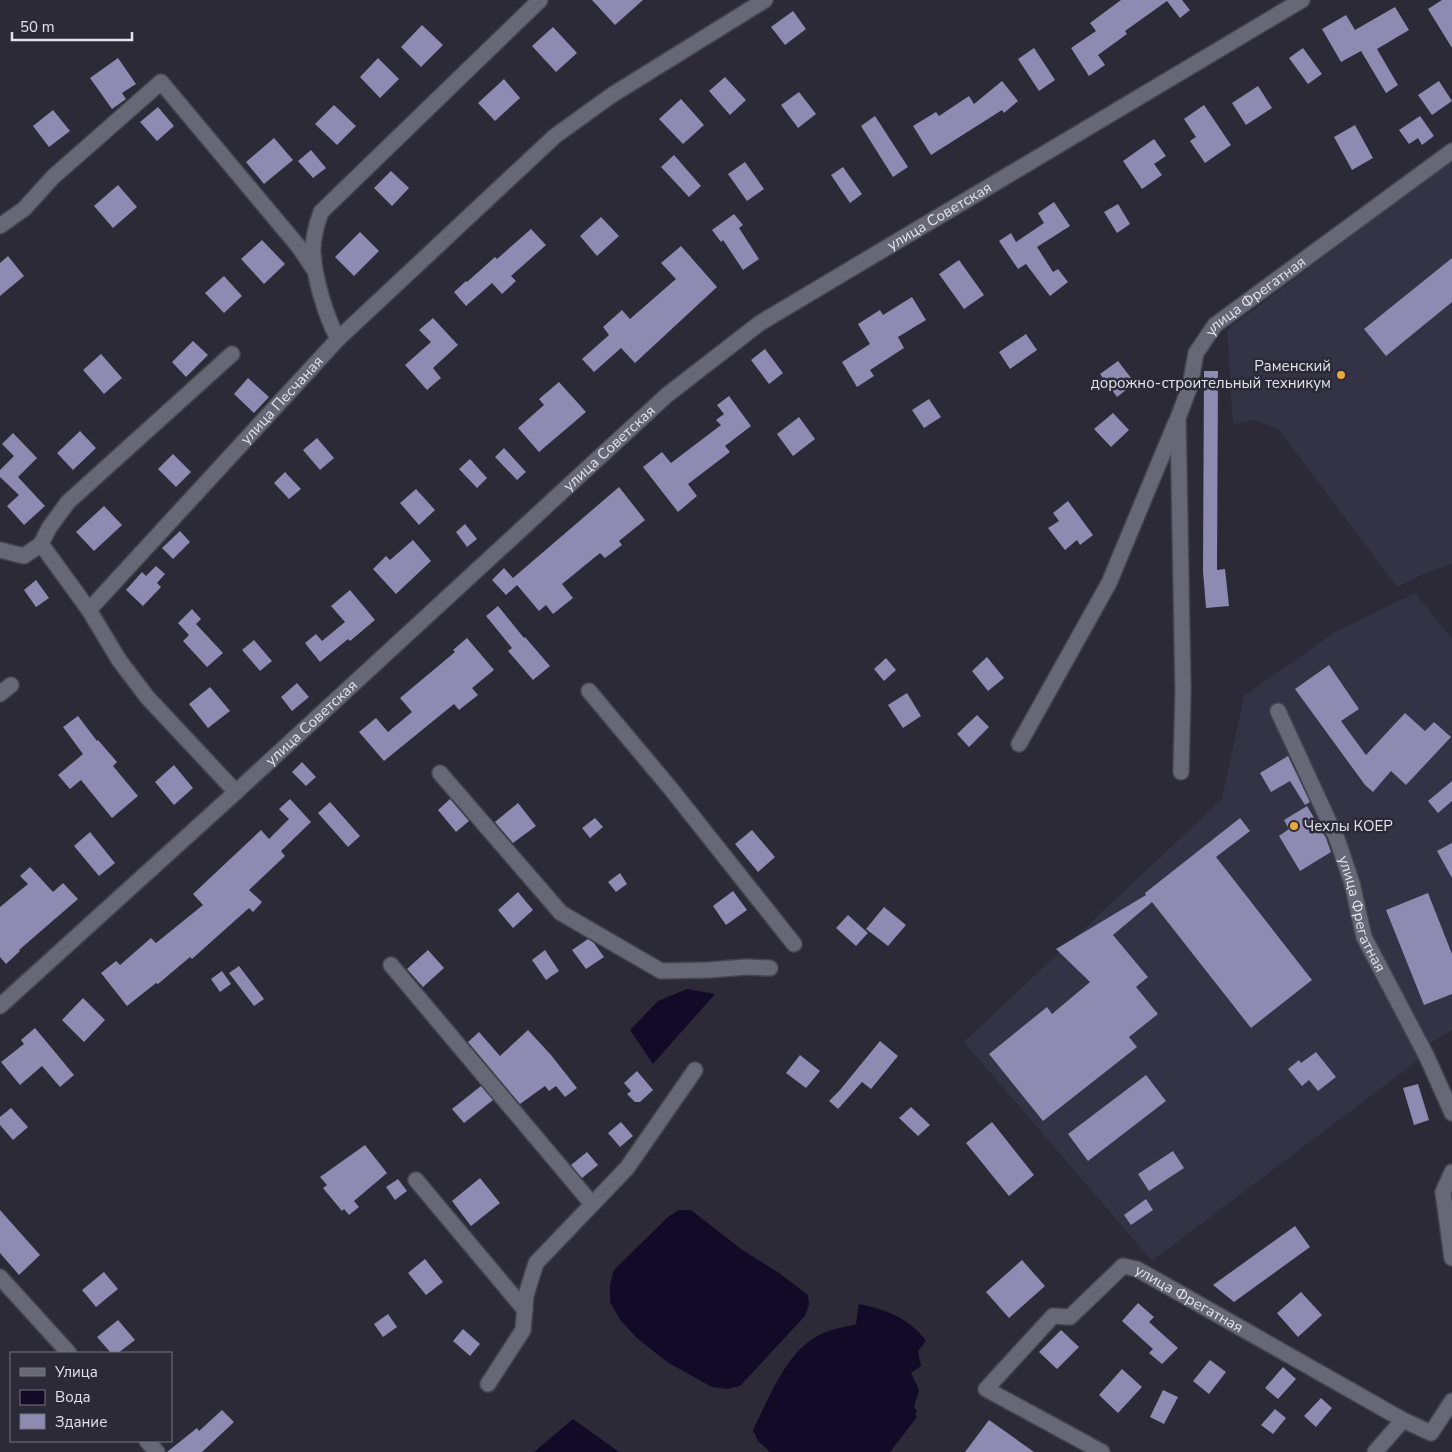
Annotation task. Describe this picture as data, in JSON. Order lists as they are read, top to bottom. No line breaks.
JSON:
{"streets":{"street":["улица Советская","улица Фрегатная","улица Песчаная"]},"places":["Раменский дорожно-строительный техникум","Чехлы КОЕР"],"legend":["Улица","Вода","Здание"],"scale_bar":"50 m"}
